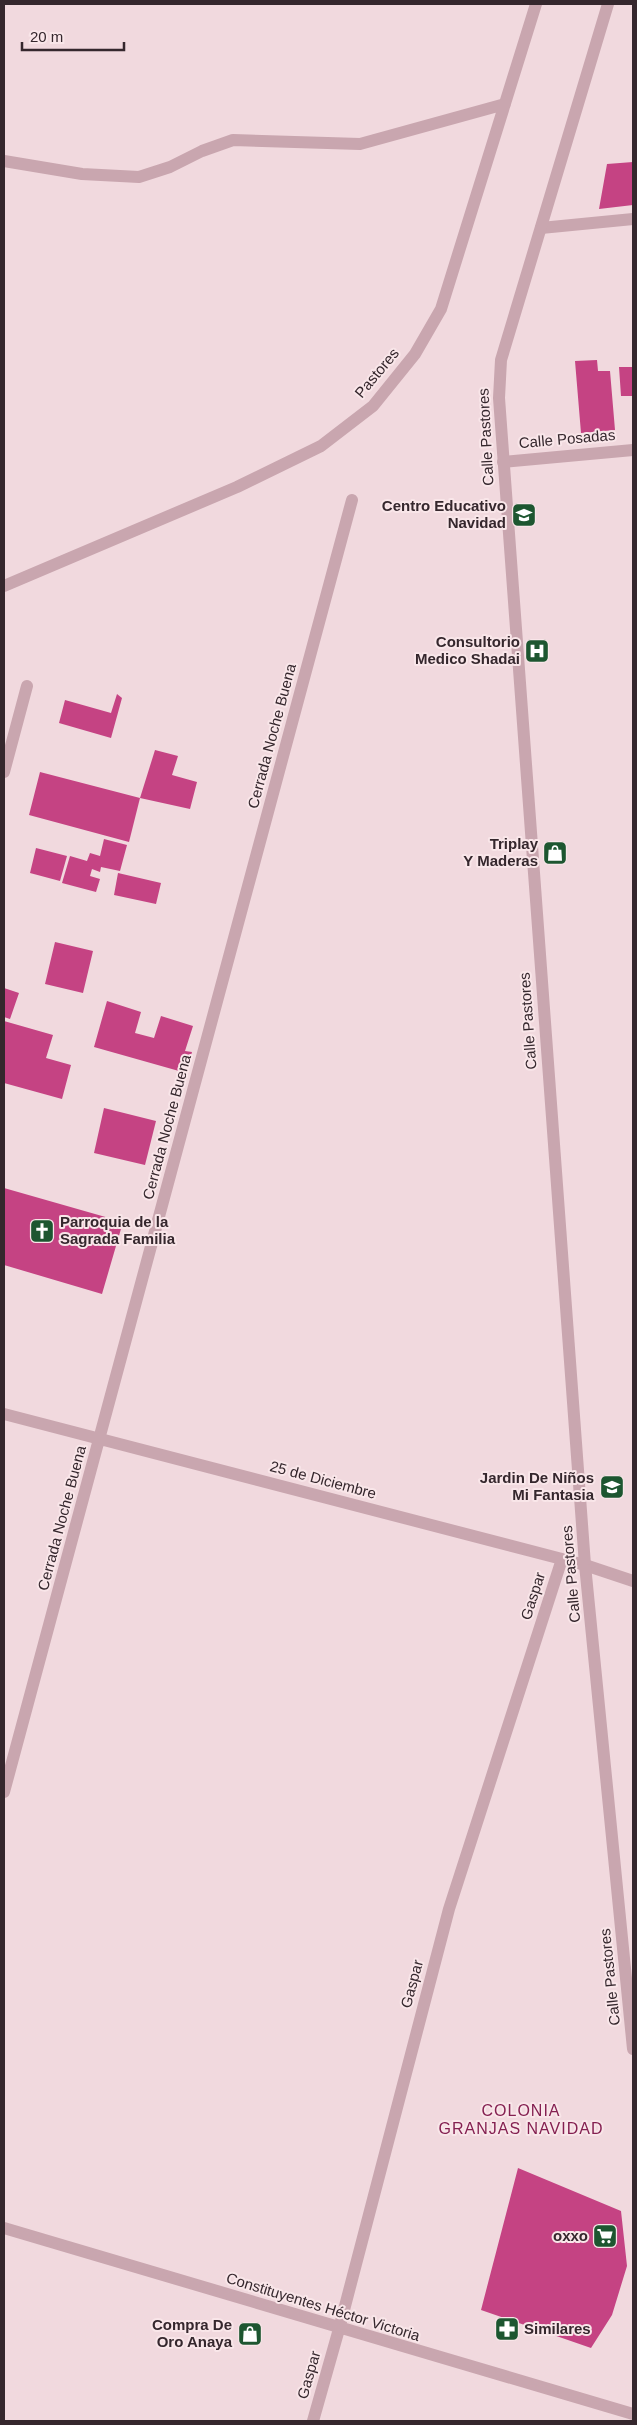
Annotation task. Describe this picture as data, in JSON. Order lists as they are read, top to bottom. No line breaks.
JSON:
{"streets":{"street":["Pastores","Calle Pastores","Calle Posadas","Cerrada Noche Buena","25 de Diciembre","Gaspar","Constituyentes Héctor Victoria"]},"crossings":[["Calle Pastores","Calle Posadas"],["Calle Pastores","25 de Diciembre"],["Cerrada Noche Buena","25 de Diciembre"],["25 de Diciembre","Gaspar"],["Gaspar","Constituyentes Héctor Victoria"]],"districts":["COLONIA GRANJAS NAVIDAD"],"places":{"school or university":["Centro Educativo Navidad","Jardin De Niños Mi Fantasia"],"hospital":["Consultorio Medico Shadai"],"shop":["Triplay Y Maderas","Compra De Oro Anaya"],"church":["Parroquia de la Sagrada Familia"],"supermarket":["oxxo"],"pharmacy":["Similares"]},"scale_bar":"20 m"}
